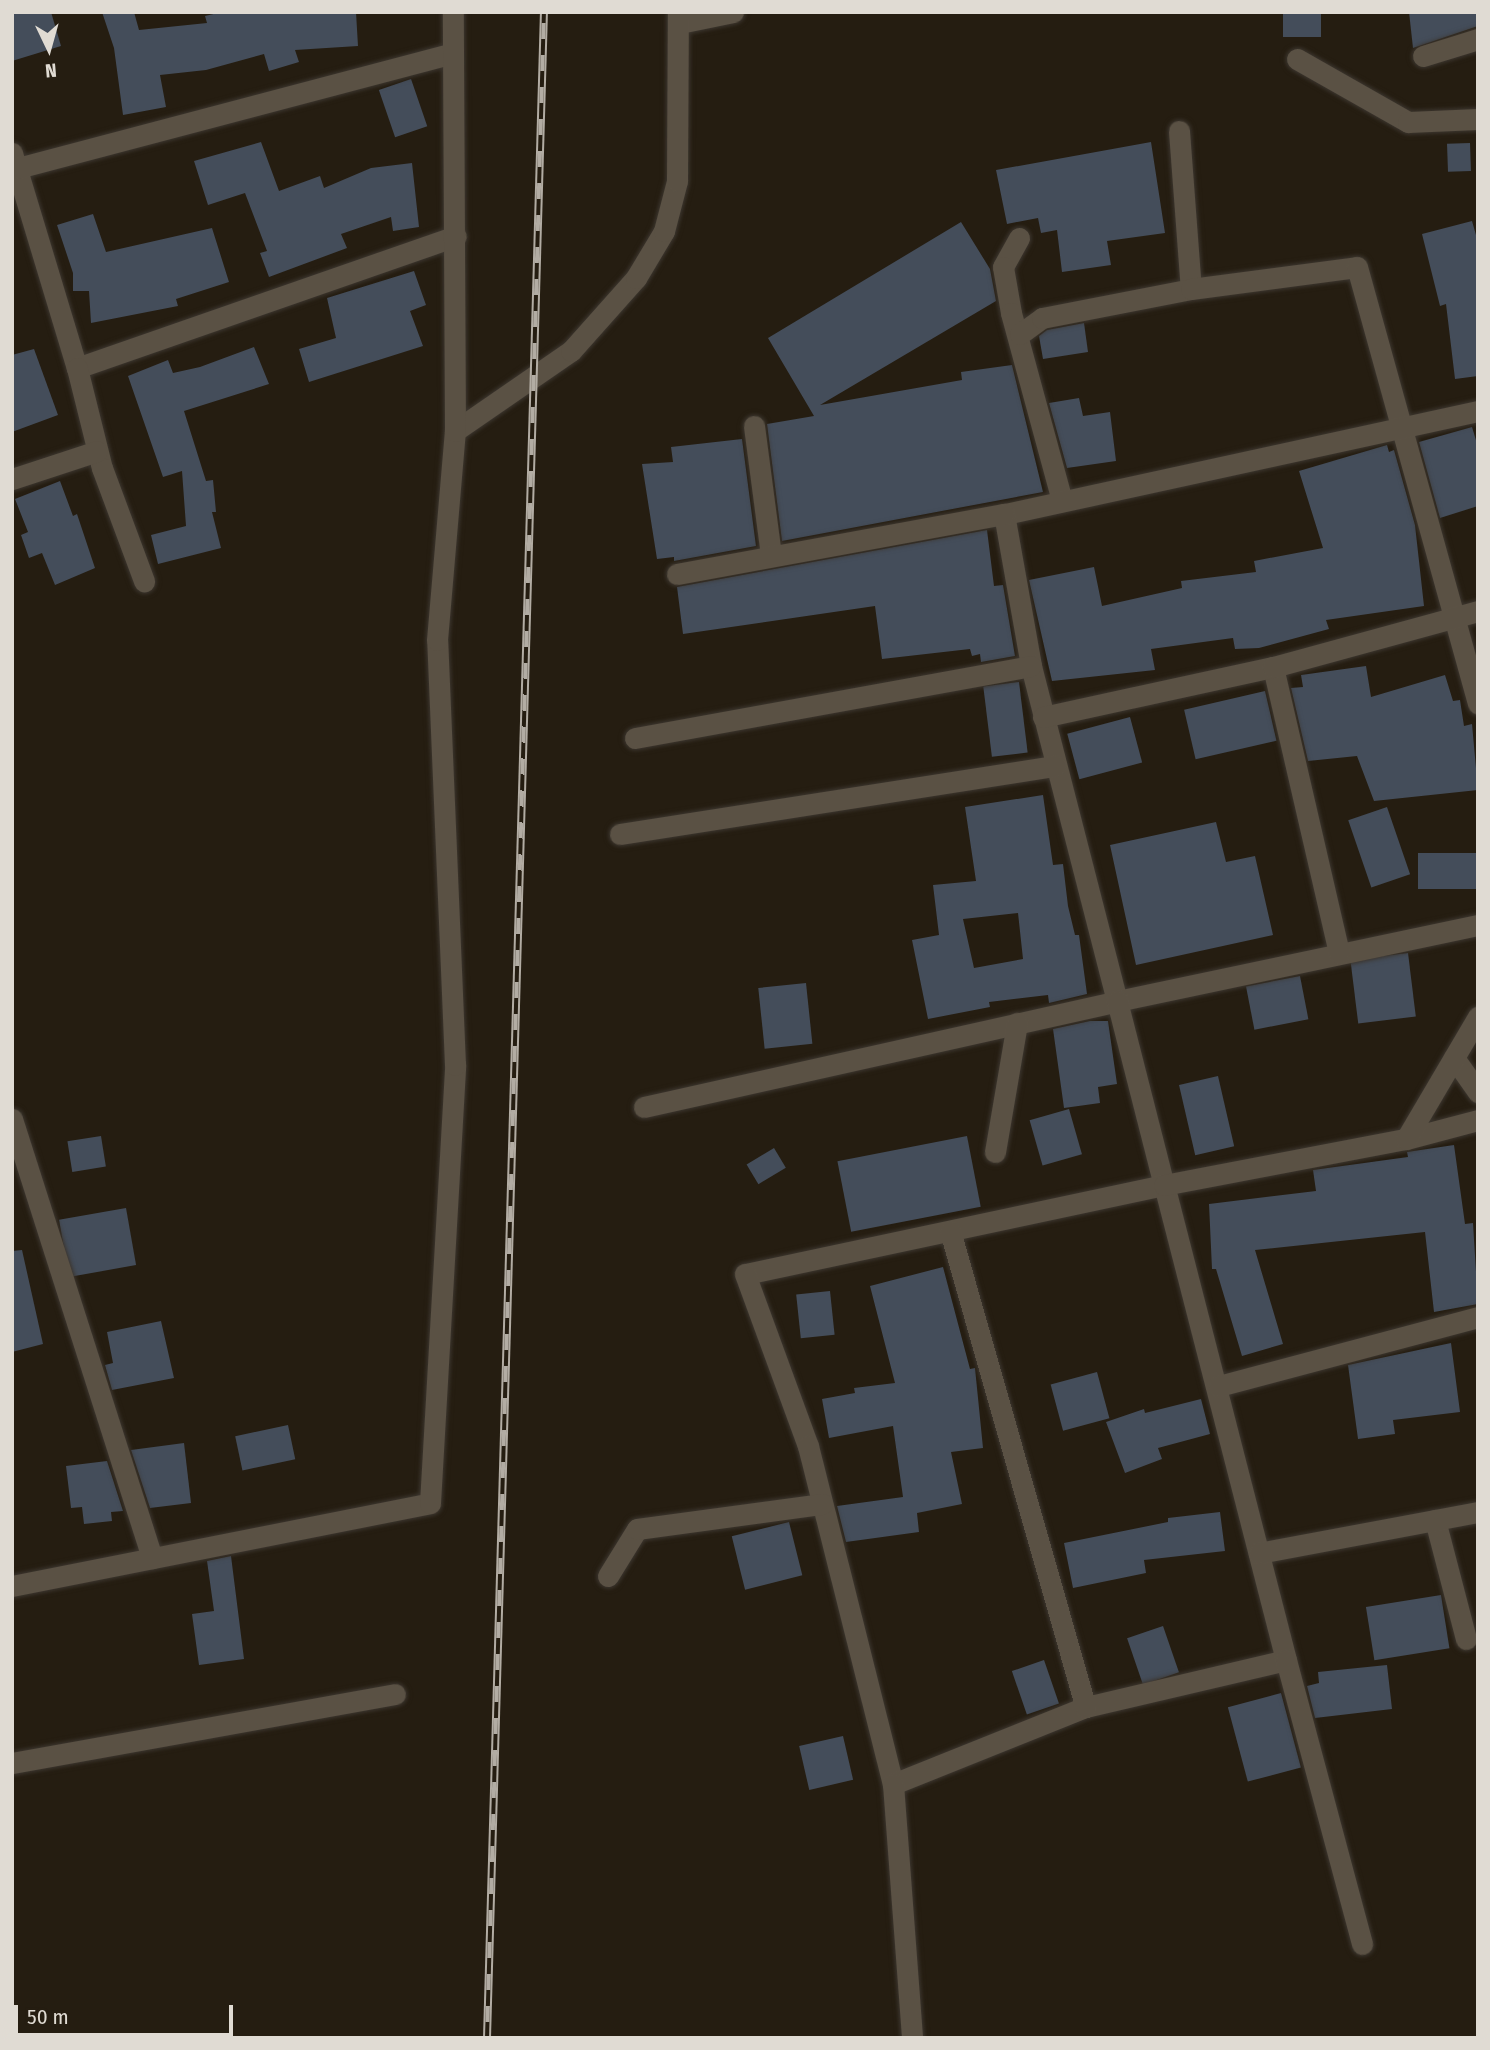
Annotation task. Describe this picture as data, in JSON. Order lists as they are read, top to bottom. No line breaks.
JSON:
{"scale_bar":"50 m","north":"bottom"}
